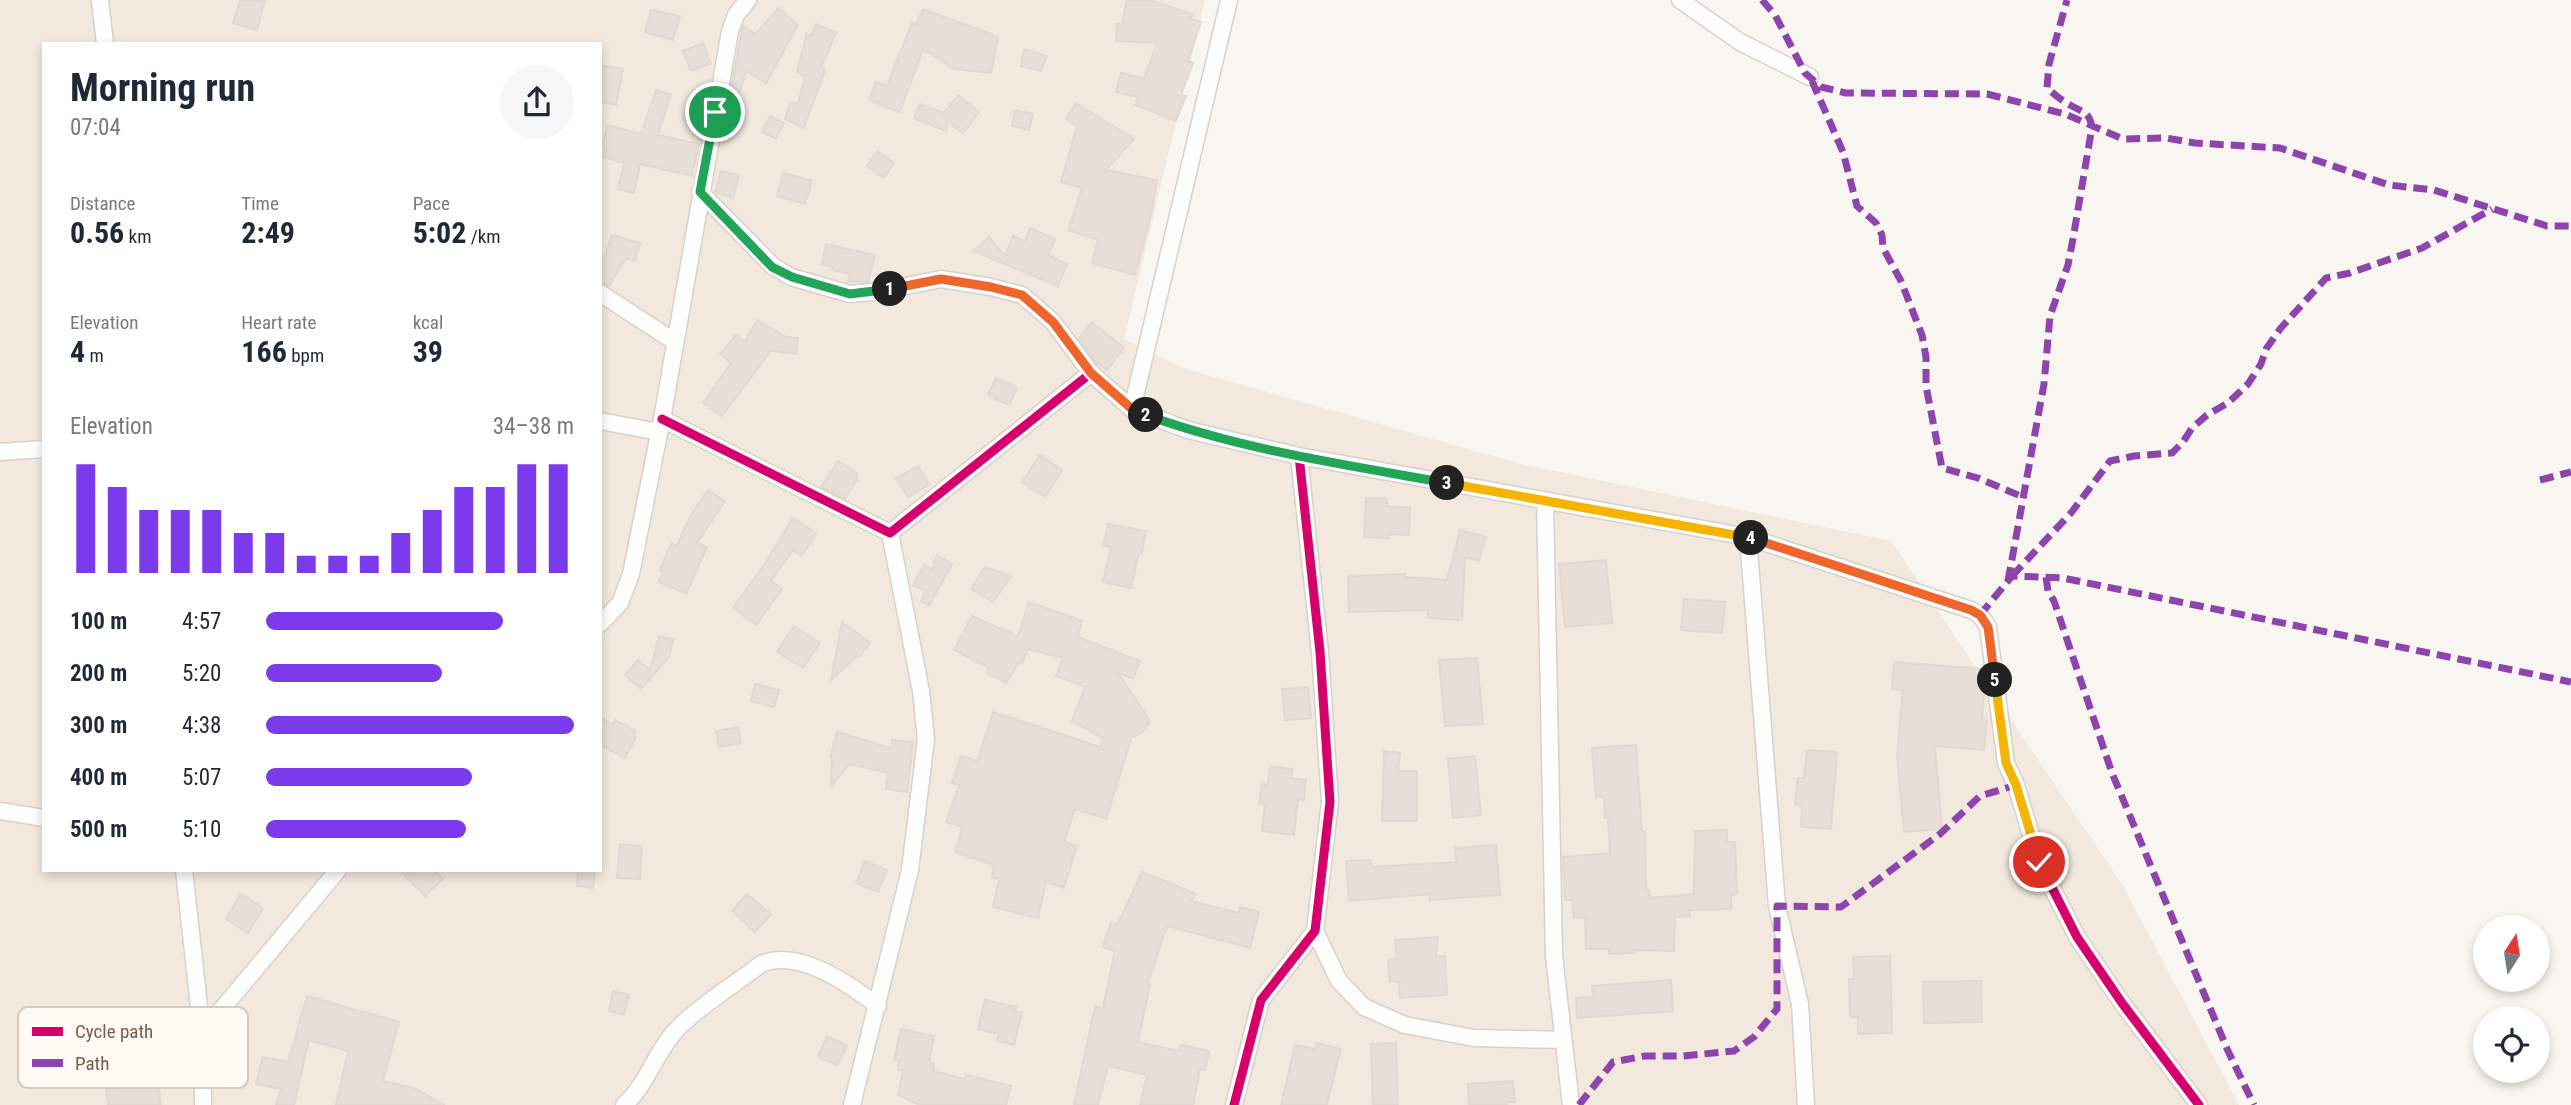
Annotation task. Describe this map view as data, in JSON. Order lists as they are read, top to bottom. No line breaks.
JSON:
{"legend":["Cycle path","Path"],"north":"top","page":{"heading":["Morning run","07:04"],"stats":[["Distance","0.56 km"],["Time","2:49"],["Pace","5:02 /km"],["Elevation","4 m"],["Heart rate","166 bpm"],["kcal","39"]],"pins":["1","2","3","4","5"],"chart":["Elevation","34–38 m"],"list":[{"name":"100 m","note":"4:57"},{"name":"200 m","note":"5:20"},{"name":"300 m","note":"4:38"},{"name":"400 m","note":"5:07"},{"name":"500 m","note":"5:10"}]}}
